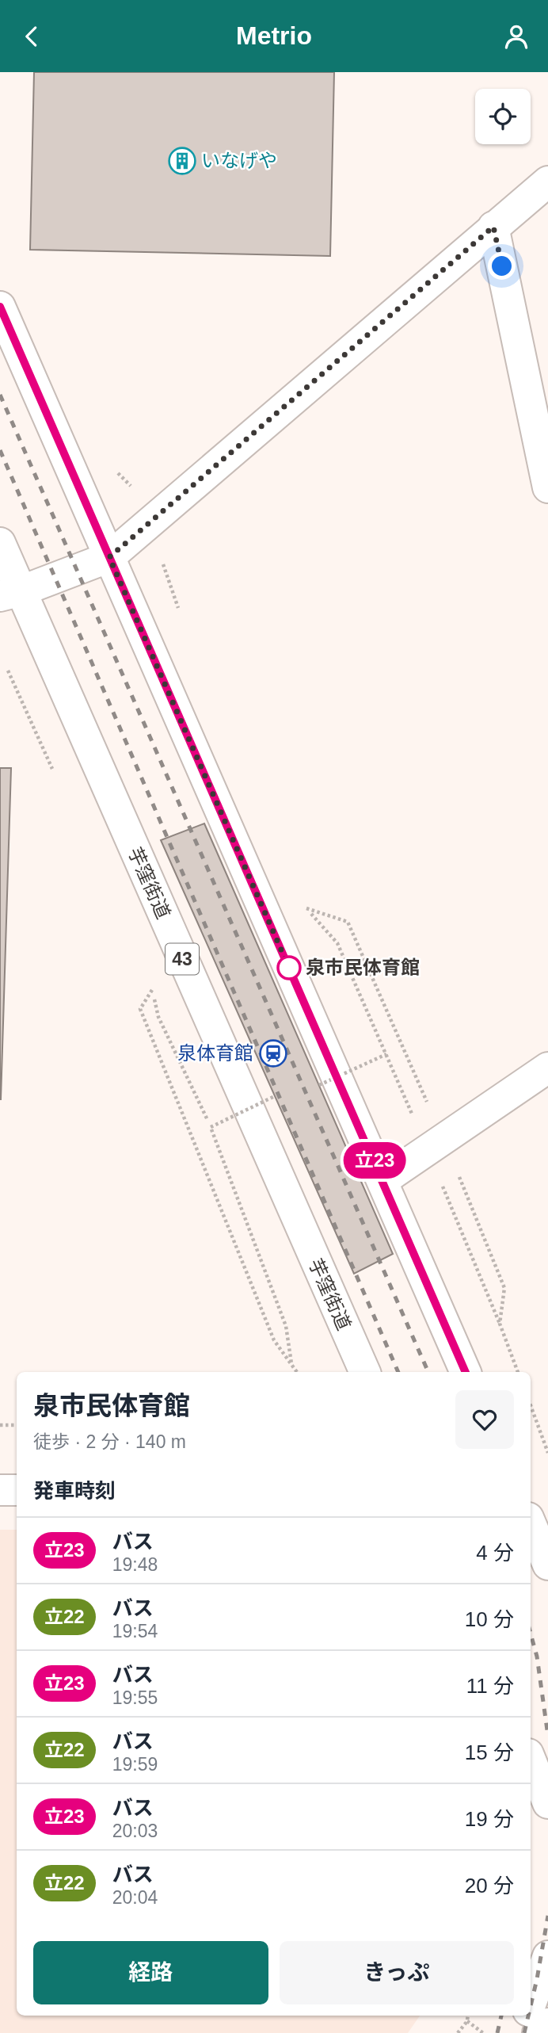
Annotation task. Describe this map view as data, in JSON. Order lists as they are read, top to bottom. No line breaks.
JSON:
{"streets":{"main road":["芋窪街道","43"]},"places":{"building":["いなげや"],"other":["泉市民体育館"],"station":["泉体育館"]},"lines":["bus line 立23"],"page":{"header":"Metrio","on_map":"立23","heading":[["泉市民体育館","徒歩 · 2 分 · 140 m"],"発車時刻"],"list":[{"mark":"立23","name":"バス","note":"19:48","value":"4 分"},{"mark":"立22","name":"バス","note":"19:54","value":"10 分"},{"mark":"立23","name":"バス","note":"19:55","value":"11 分"},{"mark":"立22","name":"バス","note":"19:59","value":"15 分"},{"mark":"立23","name":"バス","note":"20:03","value":"19 分"},{"mark":"立22","name":"バス","note":"20:04","value":"20 分"}],"buttons":["経路","きっぷ"]}}
